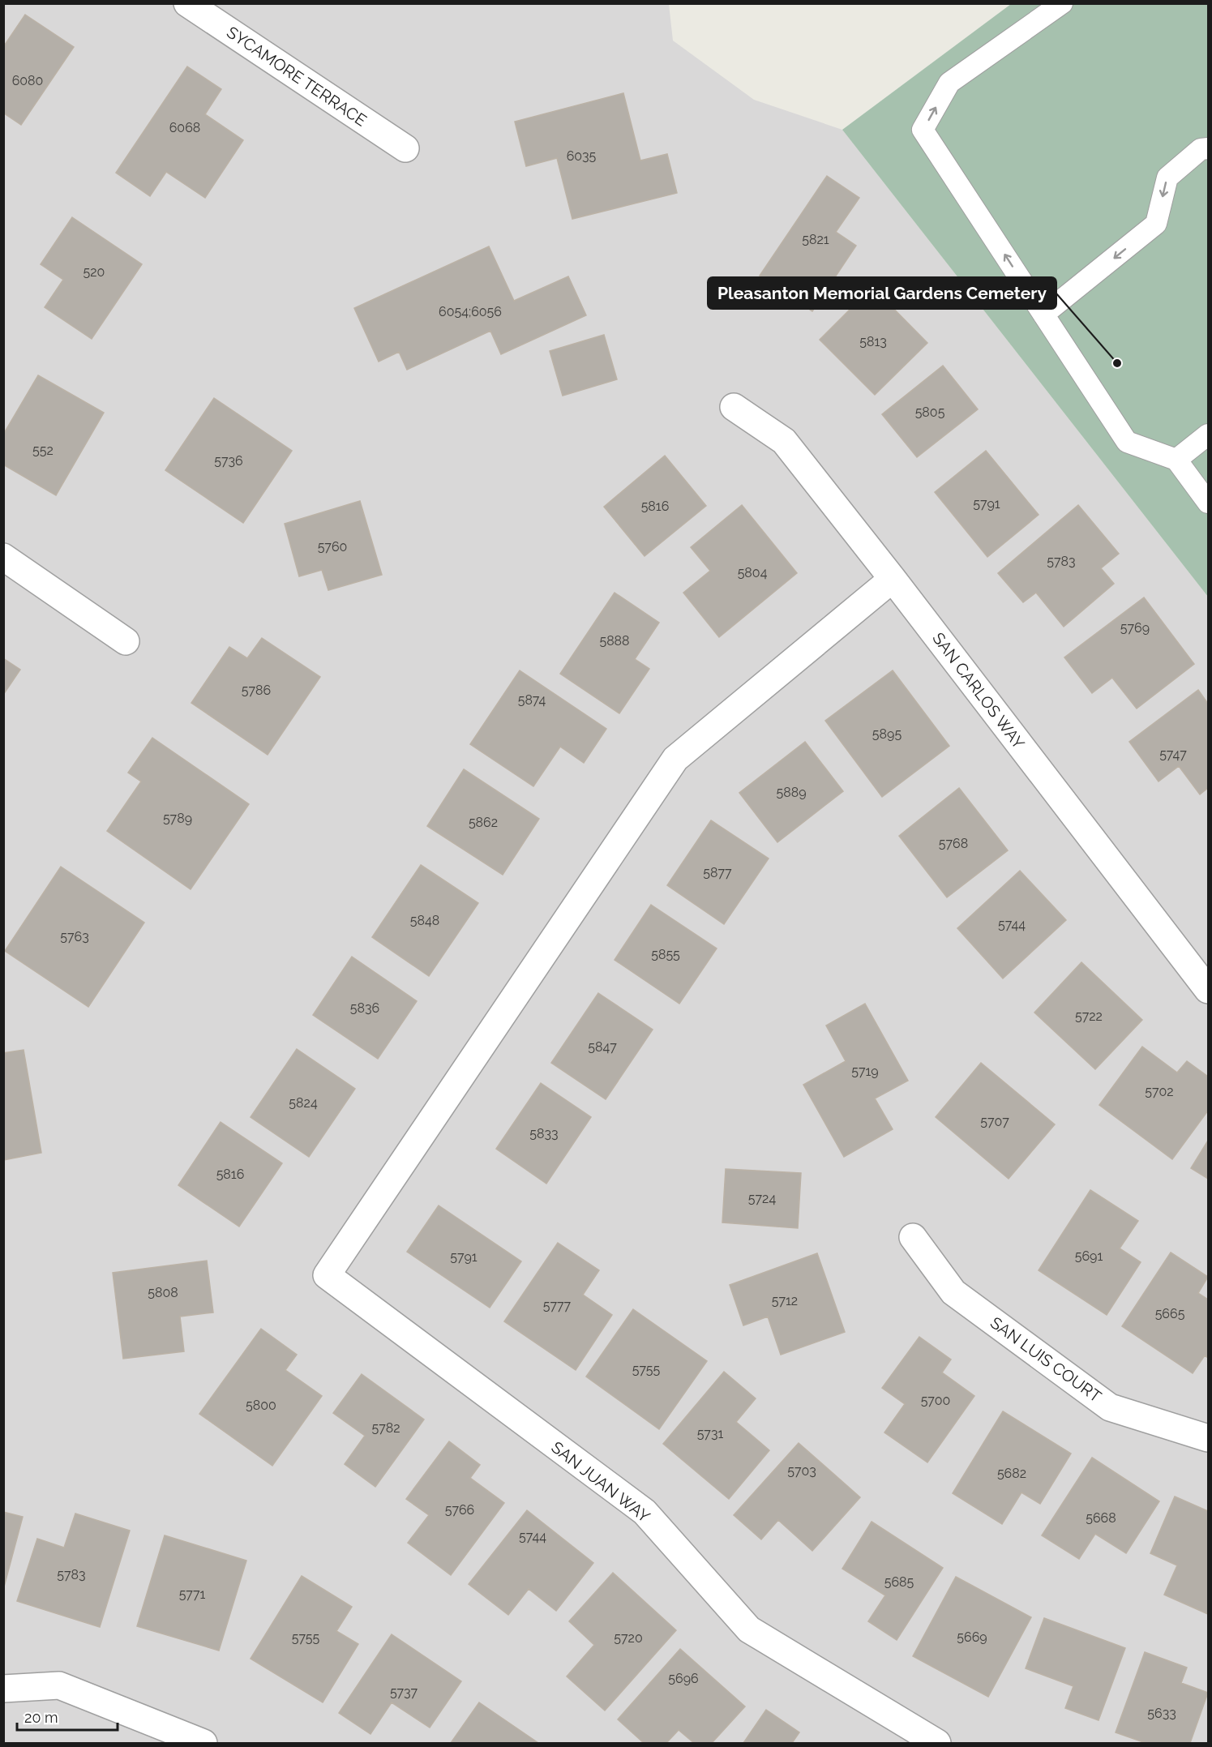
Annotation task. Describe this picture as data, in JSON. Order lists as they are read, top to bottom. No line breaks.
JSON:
{"streets":{"street":["SYCAMORE TERRACE","SAN CARLOS WAY","SAN LUIS COURT","SAN JUAN WAY"]},"crossings":[["SAN CARLOS WAY","SAN JUAN WAY"]],"places":["Pleasanton Memorial Gardens Cemetery"],"house_numbers":["6080","6068","6035","5821","520","6054;6056","5813","5805","552","5736","5791","5816","5760","5783","5804","5769","5888","5786","5874","5895","5747","5889","5789","5862","5768","5877","5848","5744","5763","5855","5836","5722","5847","5719","5702","5824","5707","5833","5816","5724","5691","5791","5808","5712","5777","5665","5755","5700","5800","5782","5731","5703","5682","5766","5668","5744","5783","5685","5771","5669","5755","5720","5696","5737","5633"],"scale_bar":"20 m"}
